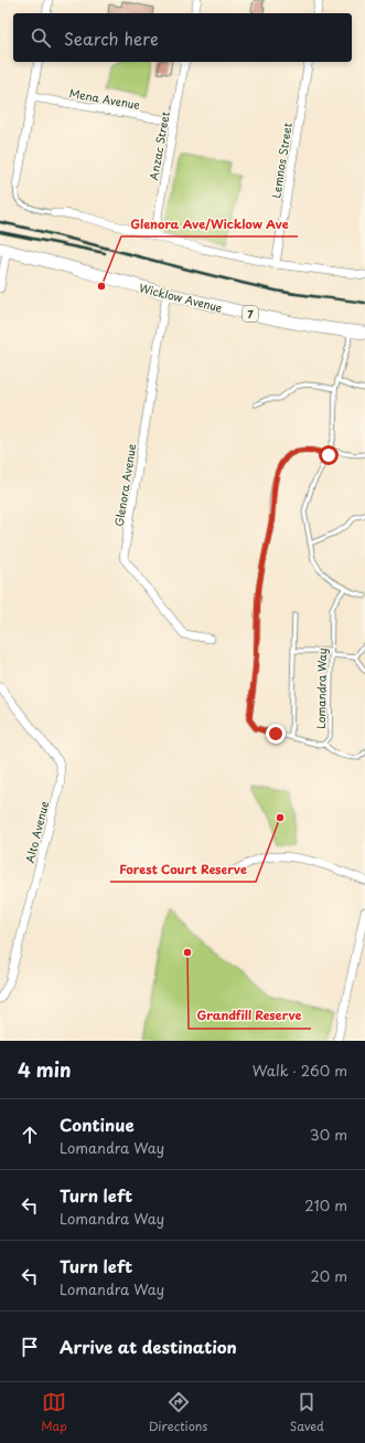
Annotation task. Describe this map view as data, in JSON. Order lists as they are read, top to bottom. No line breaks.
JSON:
{"streets":{"main road":["Wicklow Avenue","7"],"street":["Mena Avenue","Anzac Street","Lemnos Street","Glenora Avenue","Alto Avenue"],"lane":["Lomandra Way"]},"crossings":[["Mena Avenue","Anzac Street"],["Wicklow Avenue","Glenora Avenue"]],"places":["Glenora Ave/Wicklow Ave","Forest Court Reserve","Grandfill Reserve"],"page":{"search":"Search here","heading":["4 min","Walk · 260 m"],"list":[["Continue","Lomandra Way","30 m"],["Turn left","Lomandra Way","210 m"],["Turn left","Lomandra Way","20 m"],"Arrive at destination"],"nav":["Map","Directions","Saved"]}}
